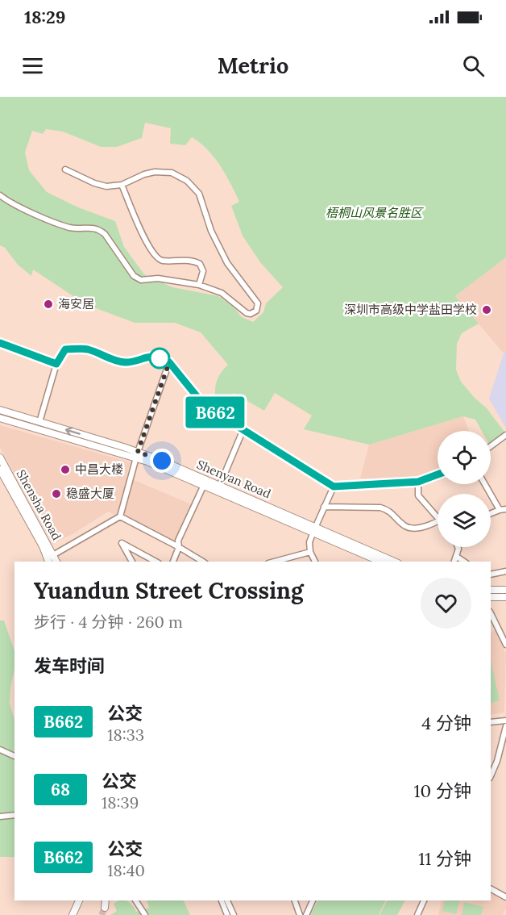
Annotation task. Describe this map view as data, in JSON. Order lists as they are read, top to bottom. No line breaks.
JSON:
{"streets":{"main road":["Shenyan Road","Shensha Road"]},"parks":["梧桐山风景名胜区"],"places":["海安居","深圳市高级中学盐田学校","中昌大楼","稳盛大厦"],"lines":["bus line B662"],"page":{"status":"18:29","header":"Metrio","on_map":"B662","heading":[["Yuandun Street Crossing","步行 · 4 分钟 · 260 m"],"发车时间"],"list":[{"mark":"B662","name":"公交","note":"18:33","value":"4 分钟"},{"mark":"68","name":"公交","note":"18:39","value":"10 分钟"},{"mark":"B662","name":"公交","note":"18:40","value":"11 分钟"}]}}
